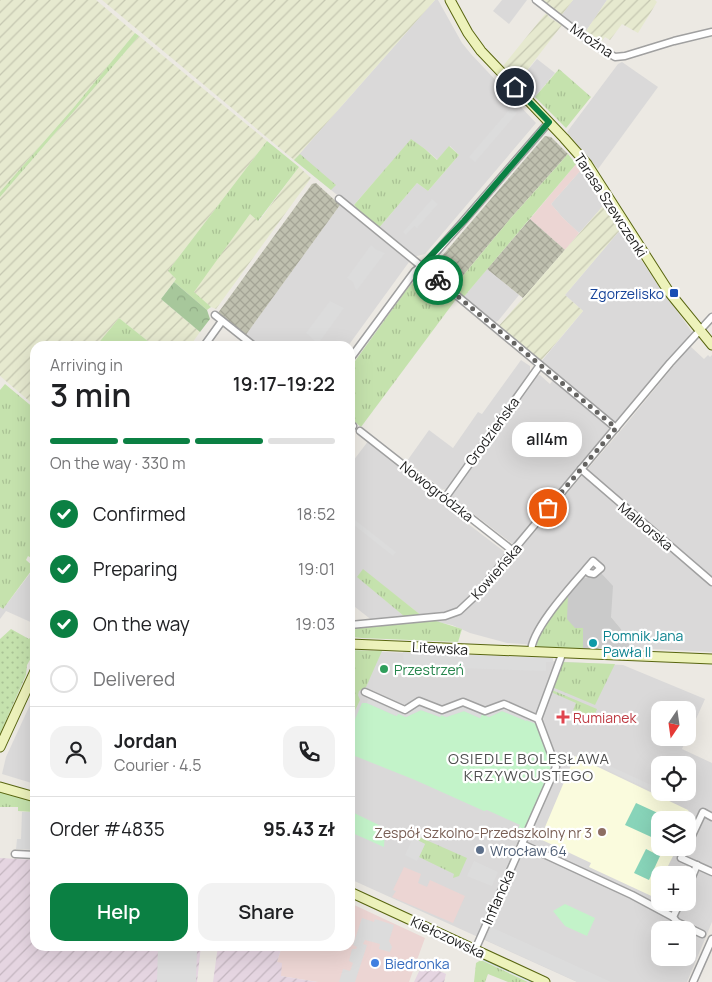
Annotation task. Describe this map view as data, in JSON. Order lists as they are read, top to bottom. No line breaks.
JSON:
{"streets":{"street":["Mroźna","Tarasa Szewczenki","Grodzieńska","Nowogródzka","Malborska","Kowieńska","Litewska","Inflancka","Kiełczowska"]},"crossings":[["Tarasa Szewczenki","Kowieńska"],["Grodzieńska","Nowogródzka"],["Nowogródzka","Kowieńska"],["Malborska","Kowieńska"],["Inflancka","Kiełczowska"]],"districts":["OSIEDLE BOLESŁAWA KRZYWOUSTEGO"],"places":{"transit":["Zgorzelisko"],"other":["all4m","Pomnik Jana Pawła II","Przestrzeń","Zespół Szkolno-Przedszkolny nr 3","Wrocław 64","Biedronka"],"health":["Rumianek"]},"north":"bottom","page":{"heading":["3 min","Arriving in","19:17–19:22"],"panel":["Jordan","Courier · 4.5","Order #4835","95.43 zł"],"bubble":"all4m","bar":"On the way · 330 m","list":[["Confirmed","18:52"],["Preparing","19:01"],["On the way","19:03"],"Delivered"],"map_buttons":["+","−"],"buttons":["Help","Share"]}}
